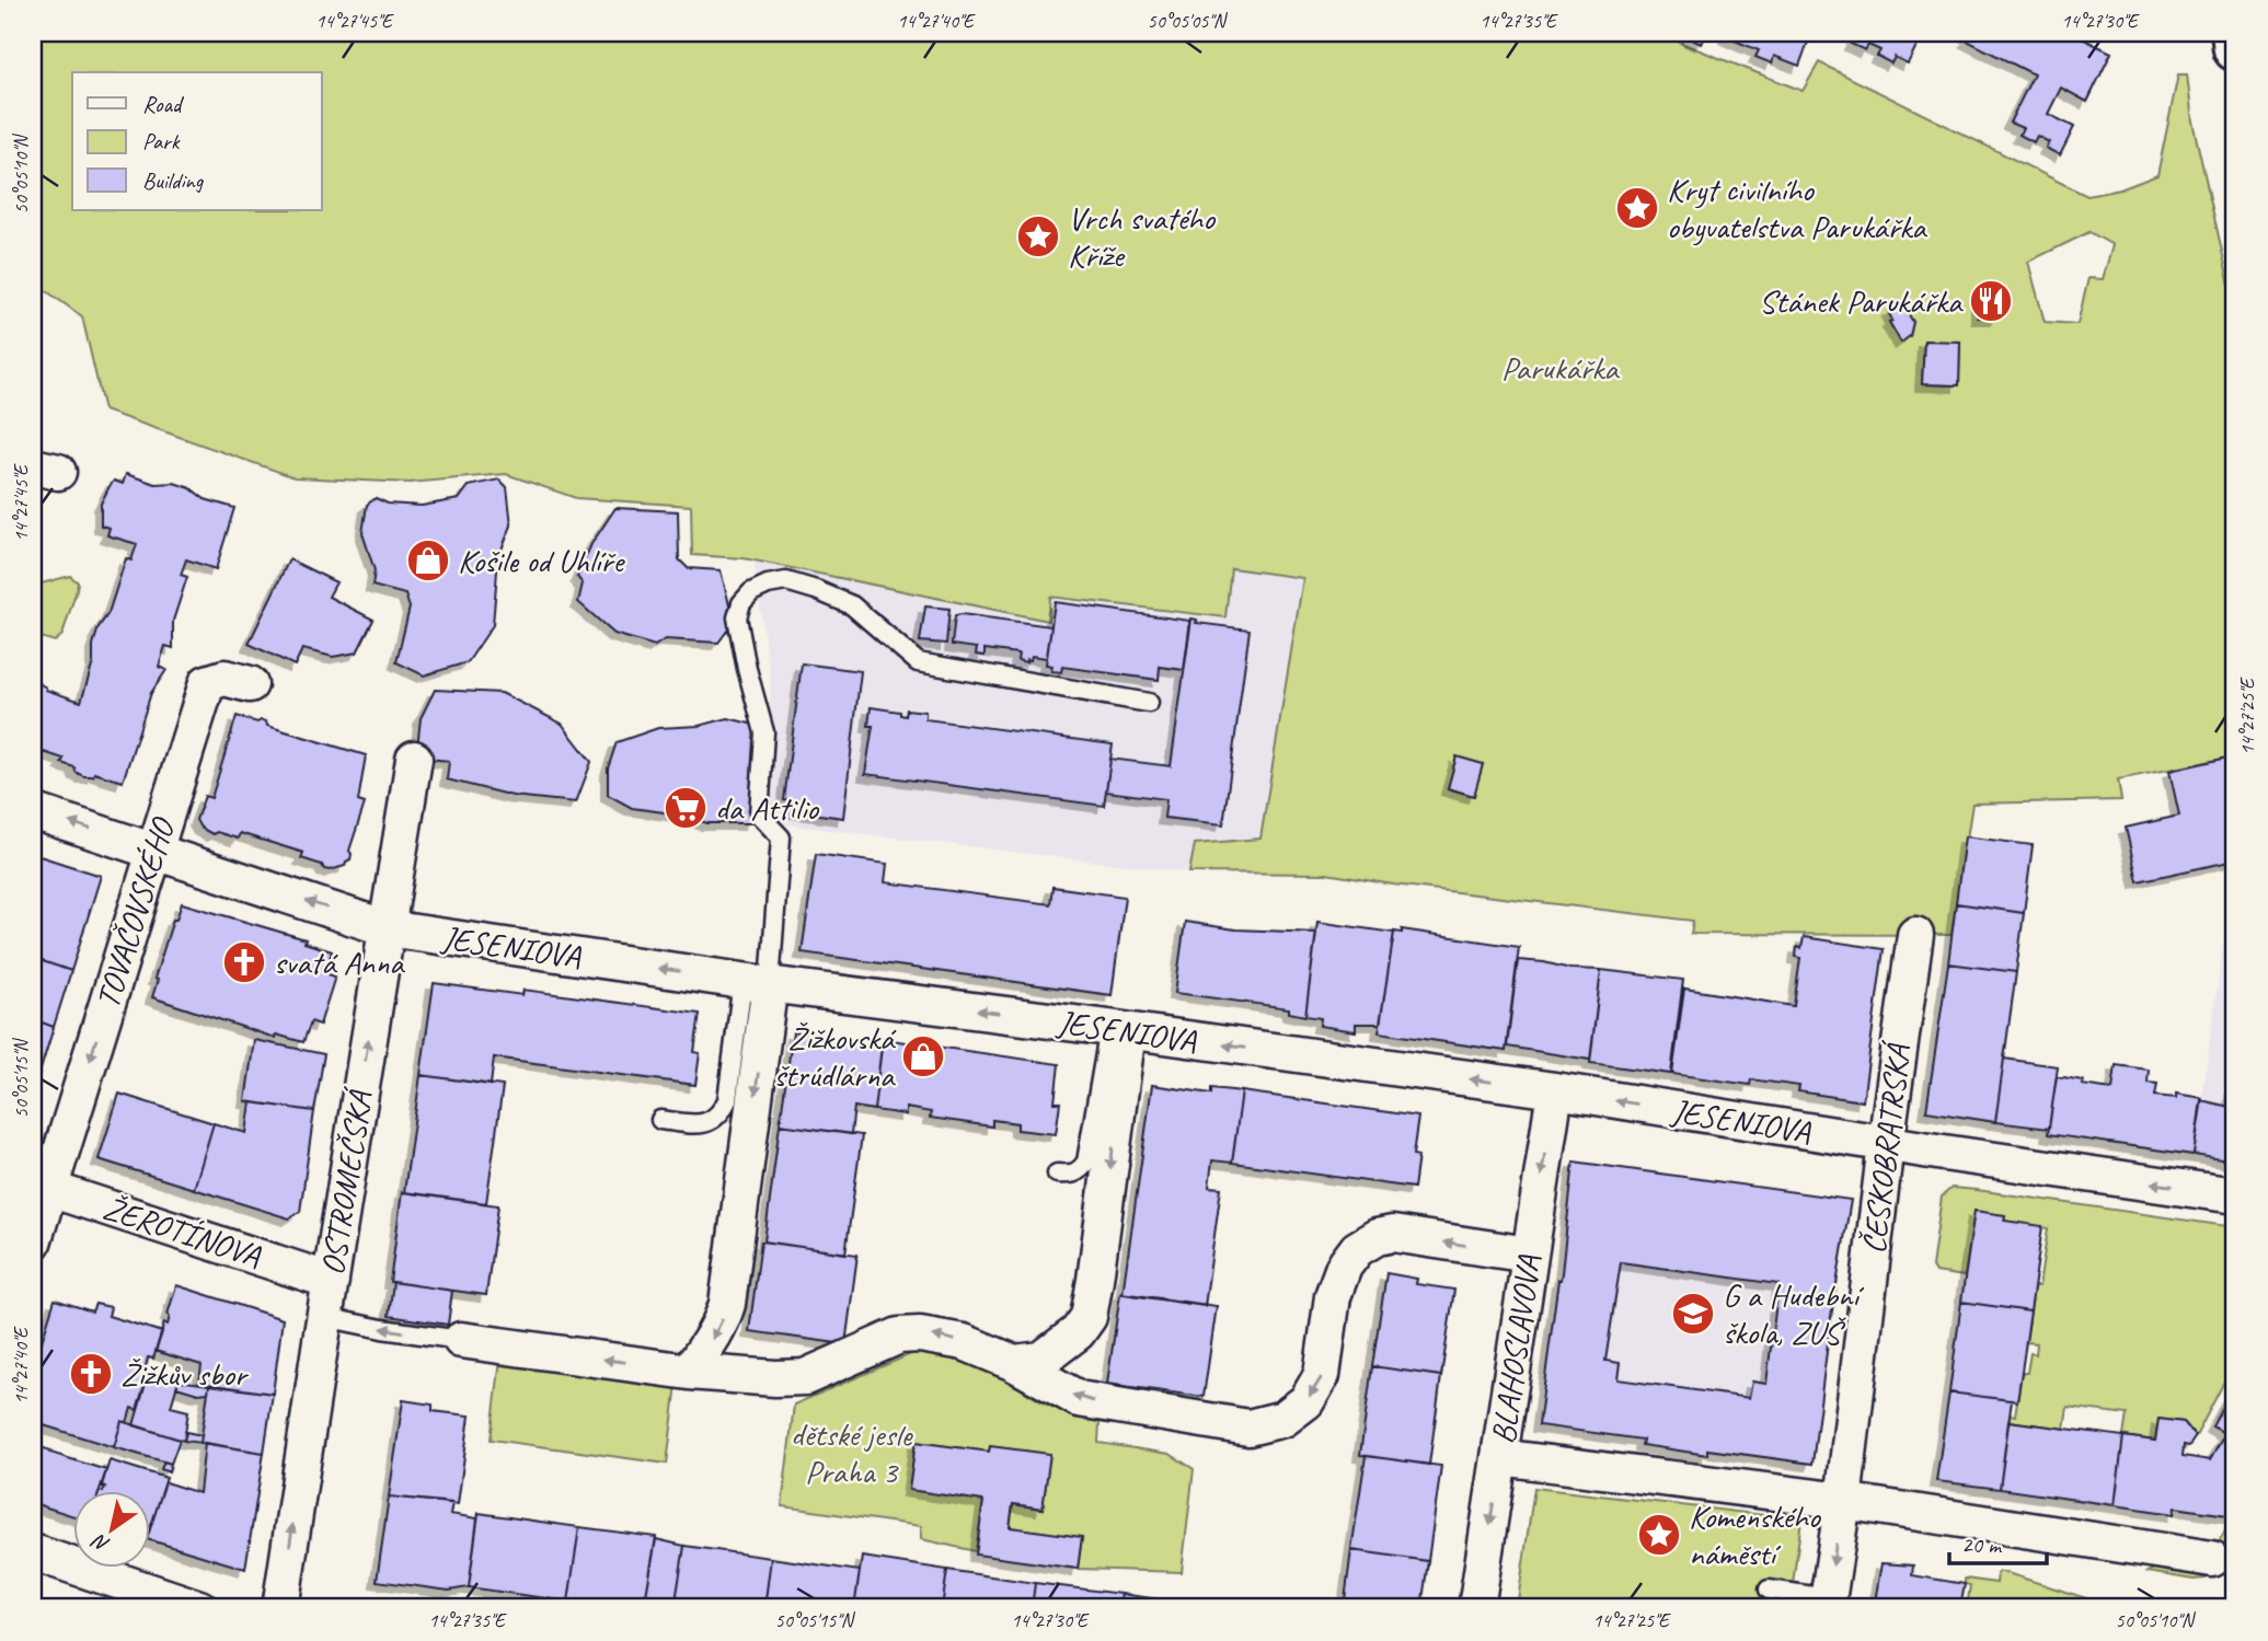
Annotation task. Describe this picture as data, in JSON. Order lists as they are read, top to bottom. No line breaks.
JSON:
{"streets":{"street":["TOVAČOVSKÉHO","JESENIOVA","ČESKOBRATRSKÁ","OSTROMEČSKÁ","ŽEROTÍNOVA","BLAHOSLAVOVA"]},"crossings":[["TOVAČOVSKÉHO","JESENIOVA"],["TOVAČOVSKÉHO","ŽEROTÍNOVA"],["JESENIOVA","ČESKOBRATRSKÁ"],["JESENIOVA","OSTROMEČSKÁ"],["JESENIOVA","BLAHOSLAVOVA"],["OSTROMEČSKÁ","ŽEROTÍNOVA"]],"one_way":["TOVAČOVSKÉHO","JESENIOVA","OSTROMEČSKÁ","BLAHOSLAVOVA"],"parks":["Parukářka","dětské jesle Praha 3"],"places":{"place":["Kryt civilního obyvatelstva Parukářka","Vrch svatého Kříže","Komenského náměstí"],"restaurant":["Stánek Parukářka"],"shop":["Košile od Uhlíře","Žižkovská štrúdlárna"],"supermarket":["da Attilio"],"church":["svatá Anna","Žižkův sbor"],"school or university":["G a Hudební škola, ZUŠ"]},"legend":["Road","Park","Building"],"scale_bar":"20 m","north":"bottom left","coordinates":["14°27'45\"E","14°27'40\"E","50°05'05\"N","14°27'35\"E","14°27'30\"E","50°05'10\"N","14°27'25\"E","50°05'15\"N"]}
